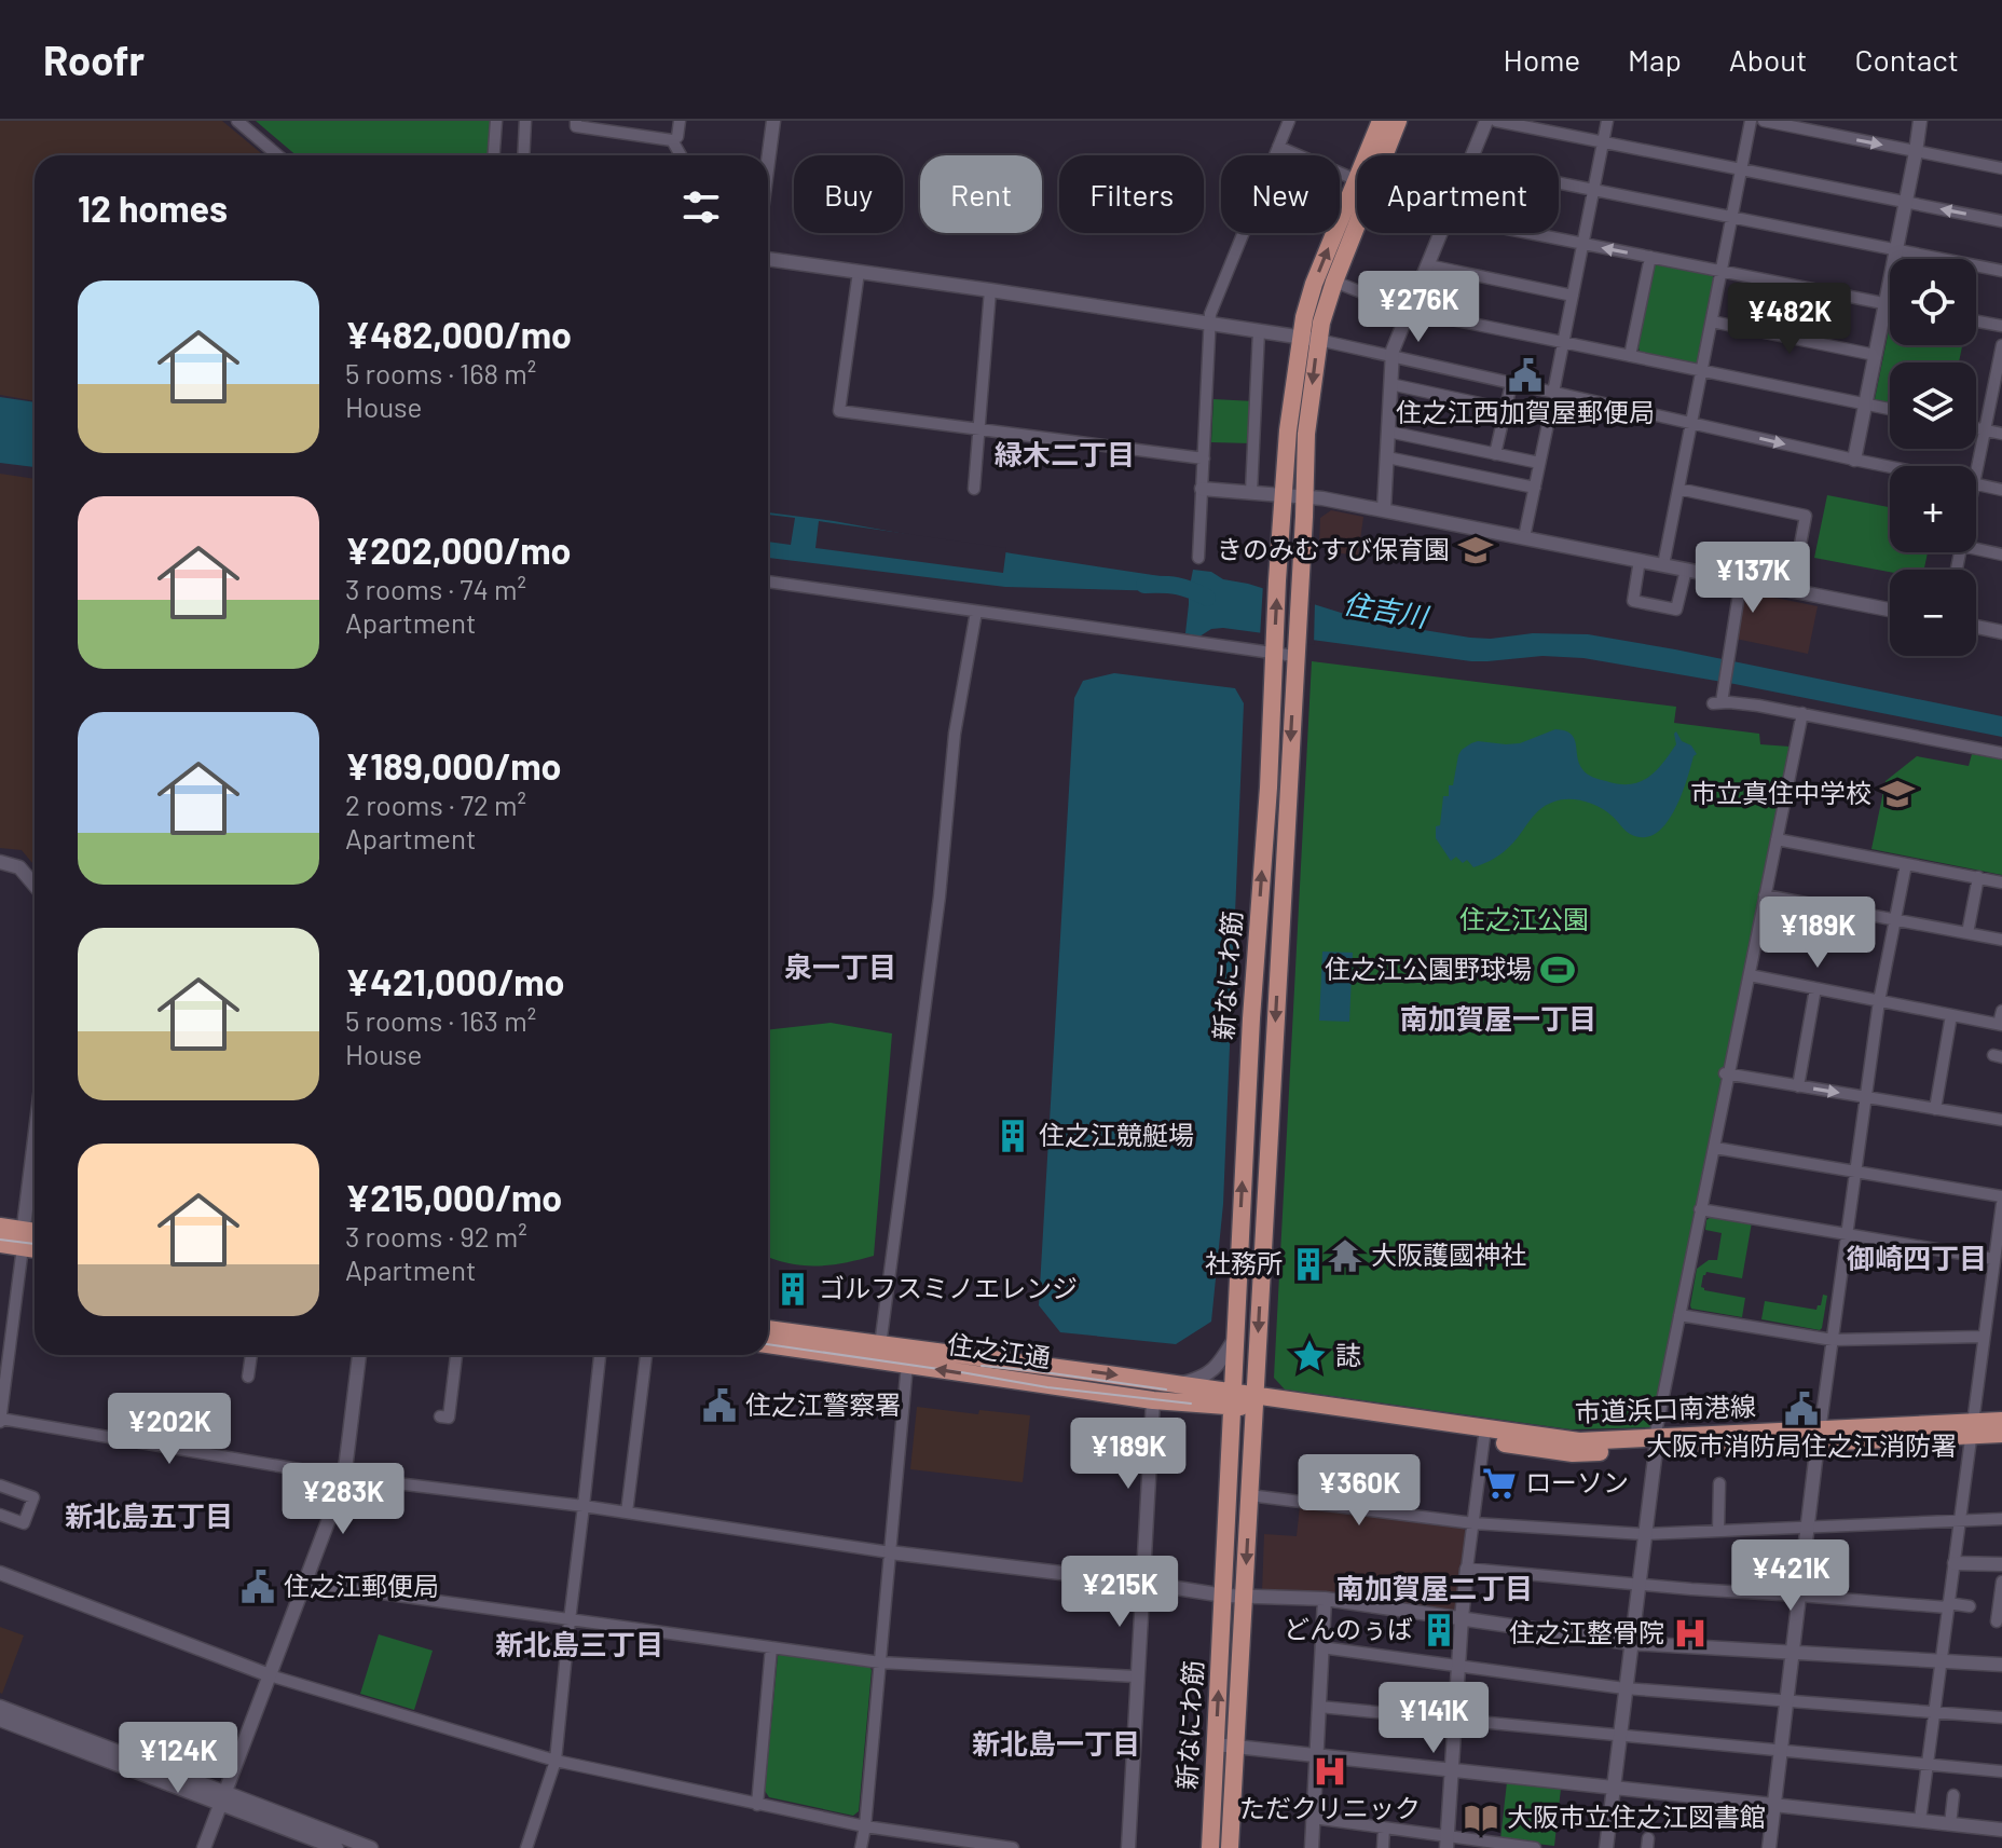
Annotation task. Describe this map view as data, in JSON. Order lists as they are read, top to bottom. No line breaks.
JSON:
{"streets":{"main road":["新なにわ筋","住之江通","市道浜口南港線"]},"crossings":[["新なにわ筋","住之江通"],["新なにわ筋","市道浜口南港線"],["住之江通","市道浜口南港線"]],"districts":["緑木二丁目","泉一丁目","南加賀屋一丁目","御崎四丁目","新北島五丁目","南加賀屋二丁目","新北島三丁目","新北島一丁目"],"water":["住吉川"],"parks":["住之江公園"],"places":{"public building":["住之江西加賀屋郵便局","住之江警察署","大阪市消防局住之江消防署","住之江郵便局"],"school or university":["きのみむすび保育園","市立真住中学校"],"sports":["住之江公園野球場"],"building":["住之江競艇場","社務所","ゴルフスミノエレンジ","どんのぅば"],"temple":["大阪護國神社"],"place":["誌"],"supermarket":["ローソン"],"hospital":["住之江整骨院","ただクリニック"],"library":["大阪市立住之江図書館"]},"page":{"header":"Roofr","nav":["Home","Map","About","Contact"],"chip":["Buy","Rent","Filters","New","Apartment"],"heading":"12 homes","map_buttons":["+","−"],"list":[{"name":"¥482,000/mo","note":"5 rooms · 168 m² · House"},{"name":"¥202,000/mo","note":"3 rooms · 74 m² · Apartment"},{"name":"¥189,000/mo","note":"2 rooms · 72 m² · Apartment"},{"name":"¥421,000/mo","note":"5 rooms · 163 m² · House"},{"name":"¥215,000/mo","note":"3 rooms · 92 m² · Apartment"}],"price":["¥276K","¥482K","¥137K","¥189K","¥202K","¥189K","¥360K","¥283K","¥421K","¥215K","¥141K","¥124K"]}}
